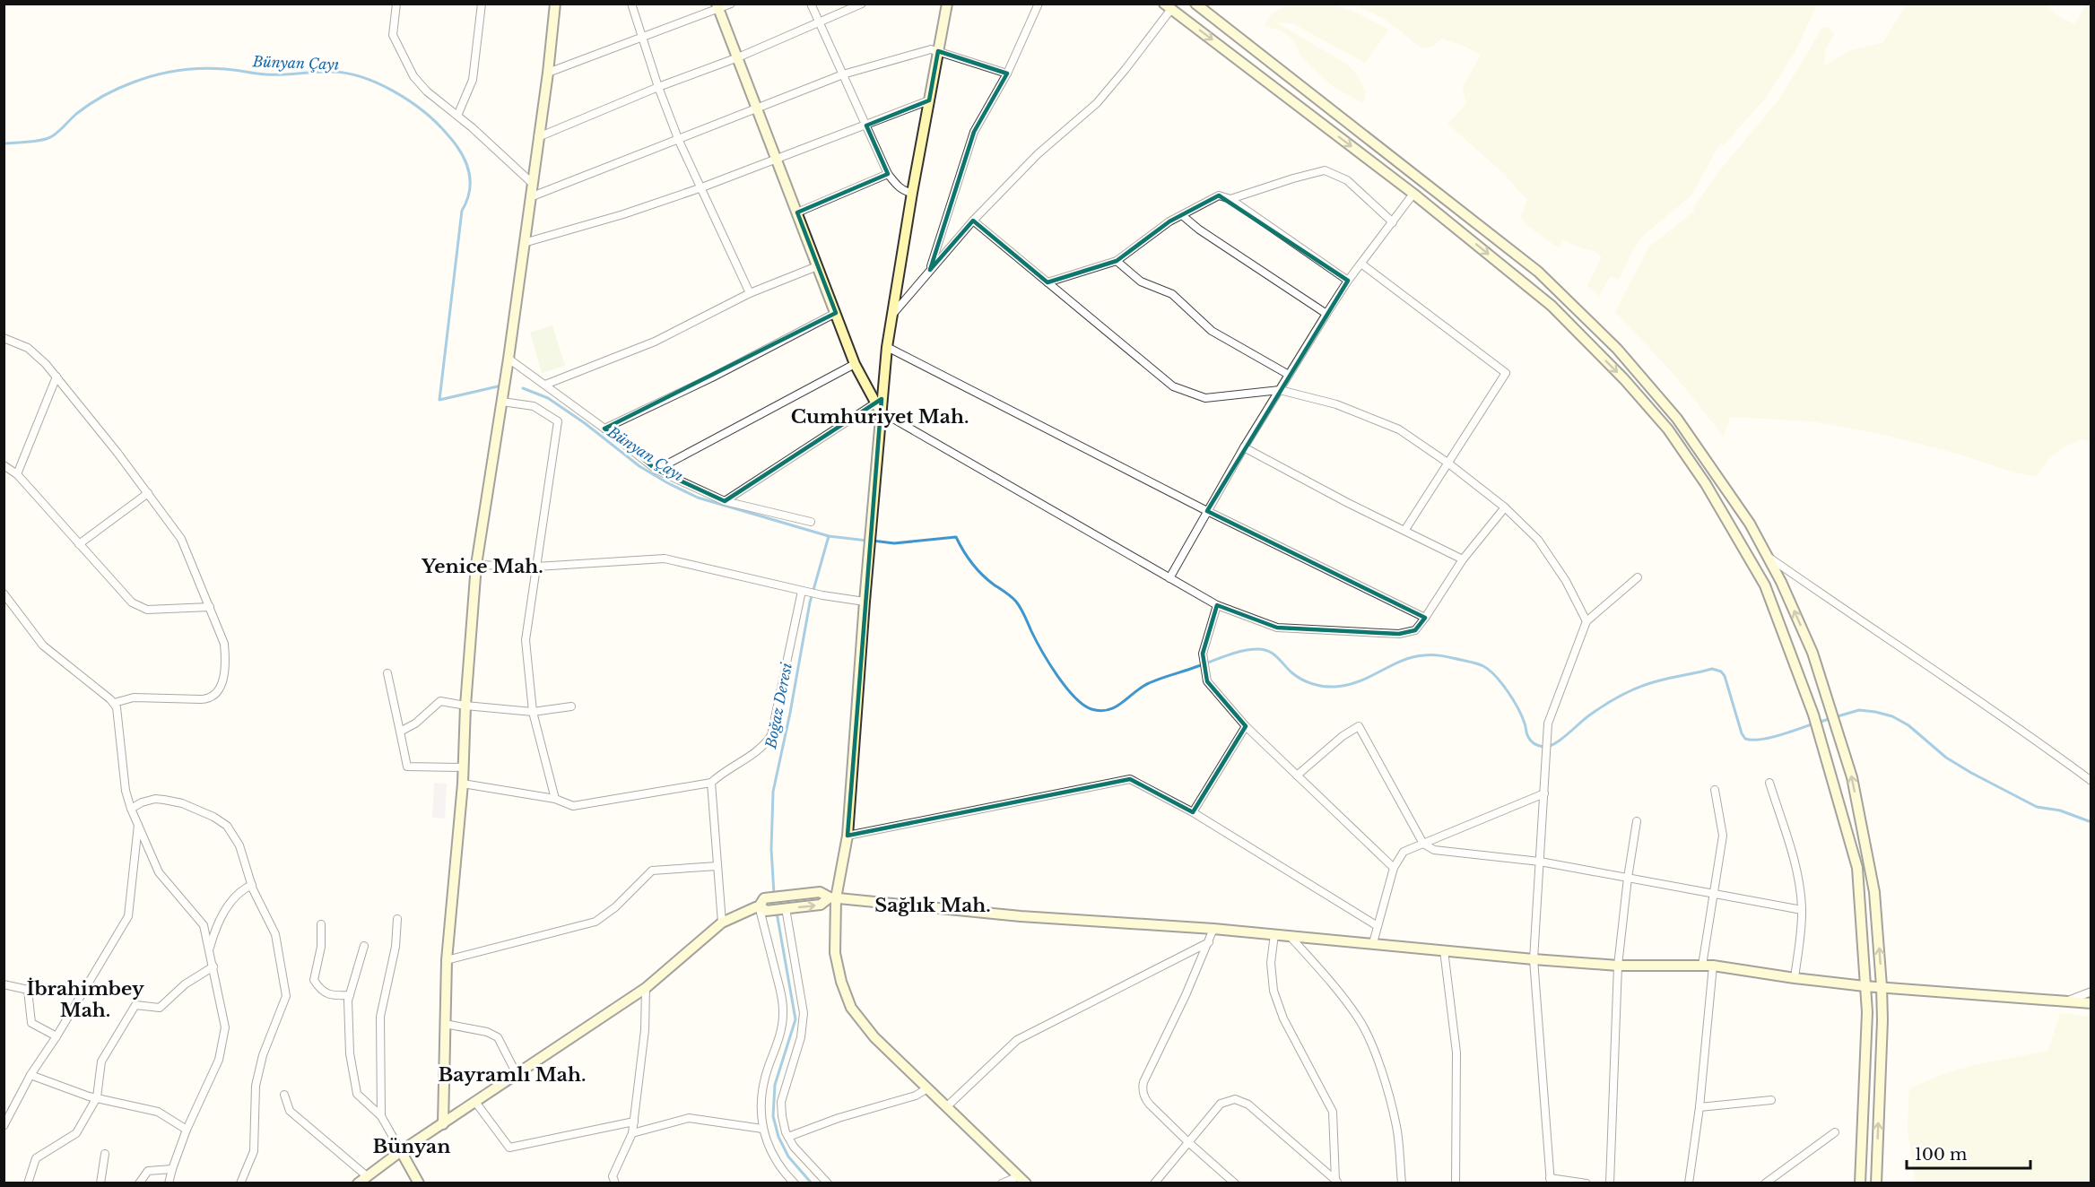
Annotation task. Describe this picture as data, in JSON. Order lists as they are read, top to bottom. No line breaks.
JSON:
{"districts":["Cumhuriyet Mah.","Yenice Mah.","Sağlık Mah.","İbrahimbey Mah.","Bayramlı Mah.","Bünyan"],"water":["Bünyan Çayı","Boğaz Deresi"],"scale_bar":"100 m"}
